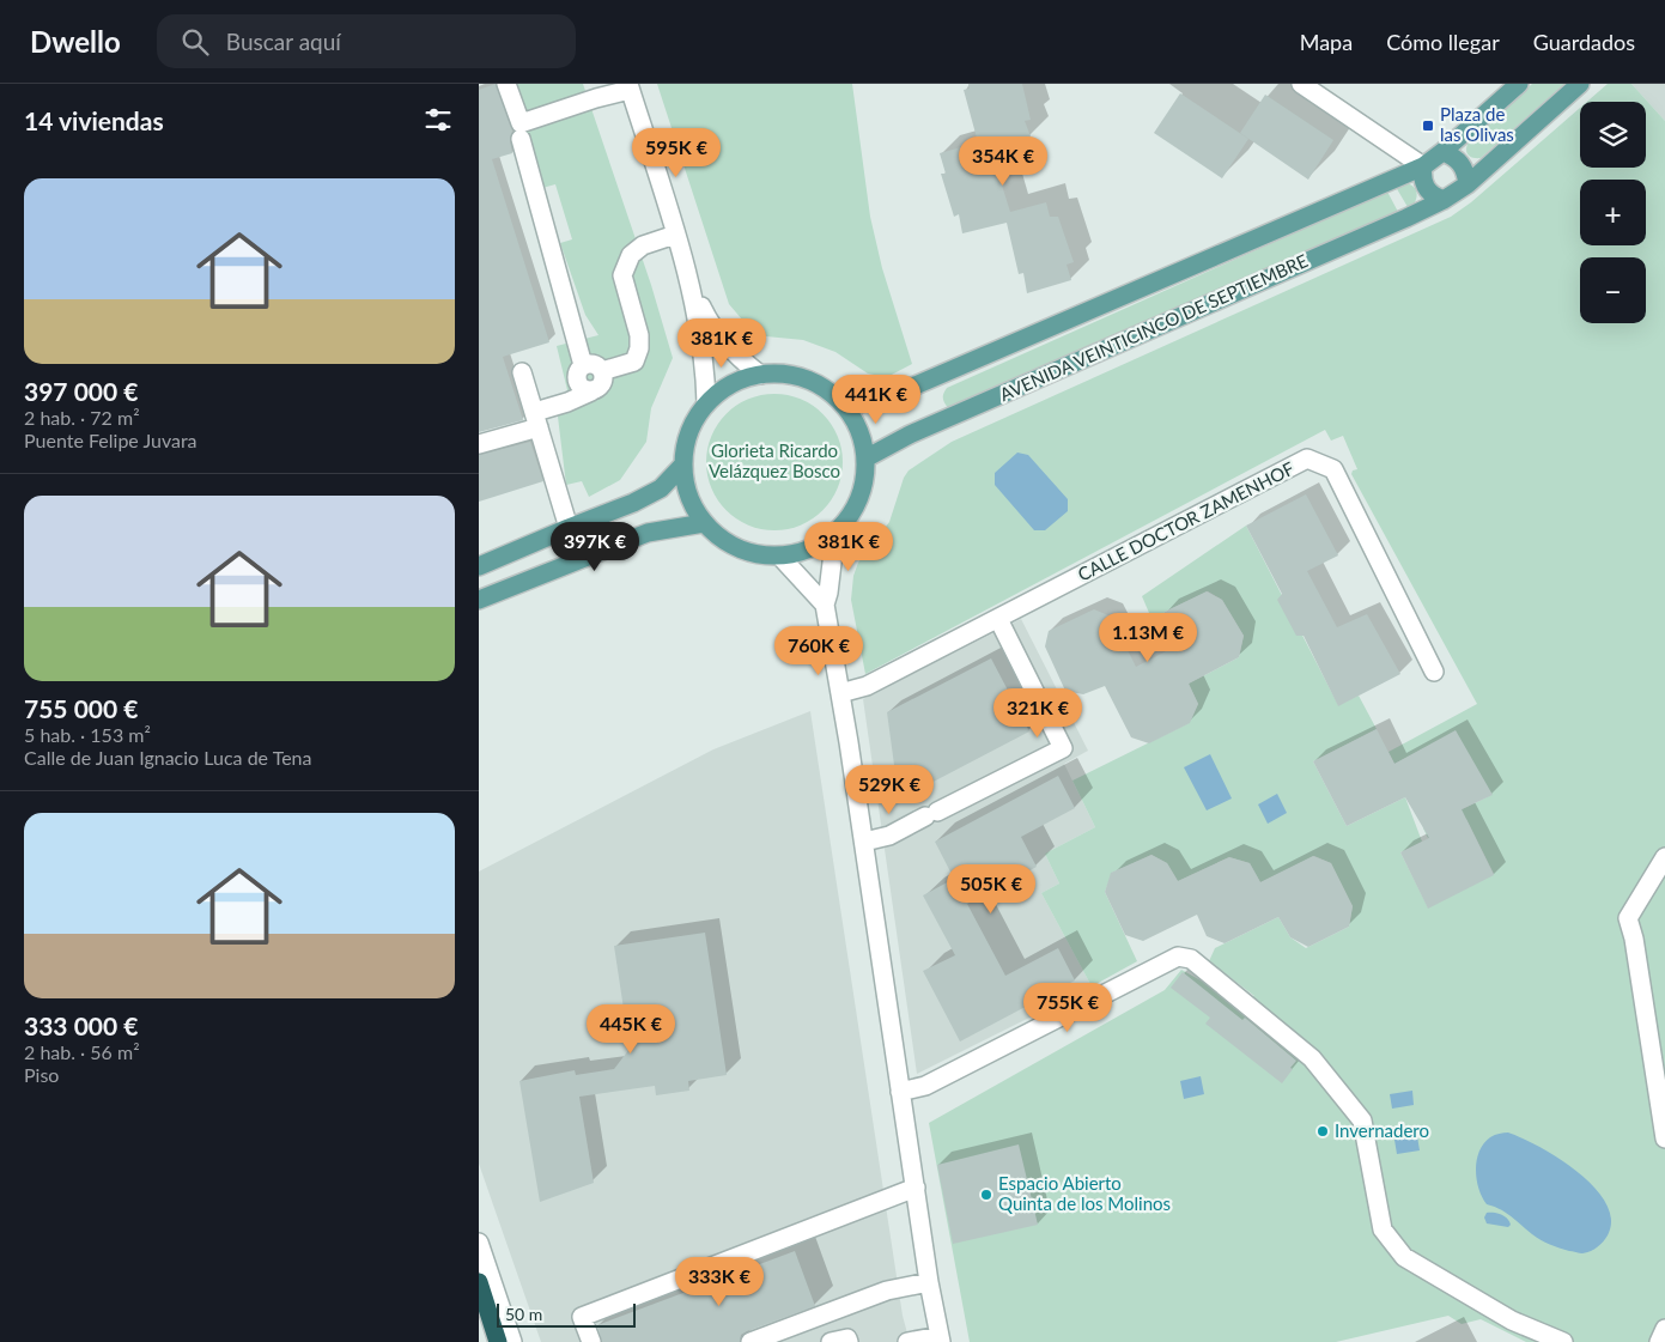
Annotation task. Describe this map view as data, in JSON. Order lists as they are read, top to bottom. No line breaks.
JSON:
{"streets":{"main road":["AVENIDA VEINTICINCO DE SEPTIEMBRE"],"street":["CALLE DOCTOR ZAMENHOF"]},"parks":["Glorieta Ricardo Velázquez Bosco"],"places":{"transit":["Plaza de las Olivas"],"other":["Invernadero","Espacio Abierto Quinta de los Molinos"]},"scale_bar":"50 m","page":{"header":"Dwello","search":"Buscar aquí","nav":["Mapa","Cómo llegar","Guardados"],"heading":"14 viviendas","map_buttons":["+","−"],"price":["595K €","354K €","381K €","441K €","397K €","381K €","1.13M €","760K €","321K €","529K €","505K €","755K €","445K €","333K €"],"list":[{"name":"397 000 €","note":"2 hab. · 72 m² · Puente Felipe Juvara"},{"name":"755 000 €","note":"5 hab. · 153 m² · Calle de Juan Ignacio Luca de Tena"},{"name":"333 000 €","note":"2 hab. · 56 m² · Piso"}],"scale":"50 m"}}
